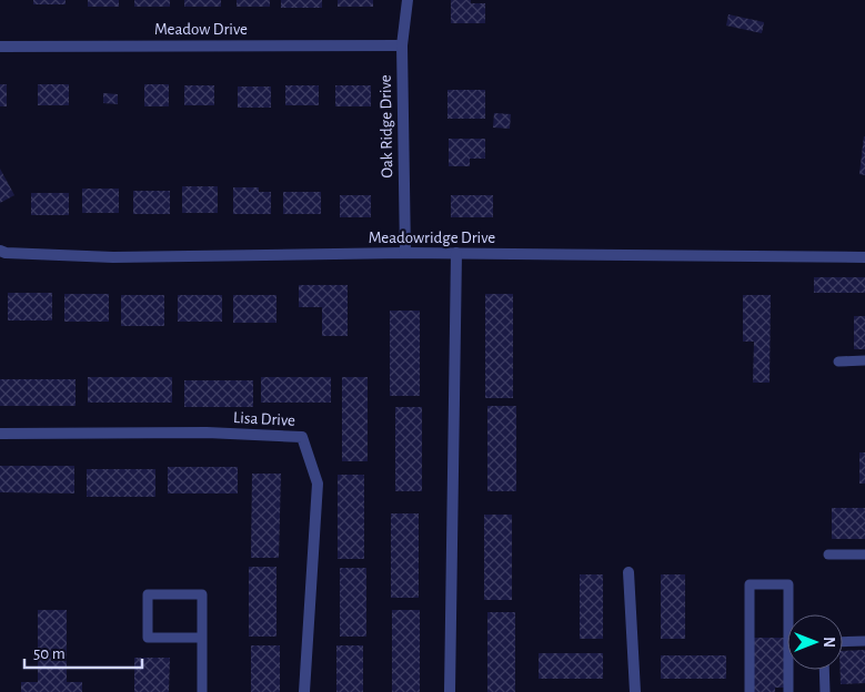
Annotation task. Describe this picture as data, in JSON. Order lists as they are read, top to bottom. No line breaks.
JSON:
{"streets":{"street":["Meadow Drive","Oak Ridge Drive","Meadowridge Drive","Lisa Drive"]},"crossings":[["Meadow Drive","Oak Ridge Drive"],["Oak Ridge Drive","Meadowridge Drive"]],"scale_bar":"50 m","north":"right"}
